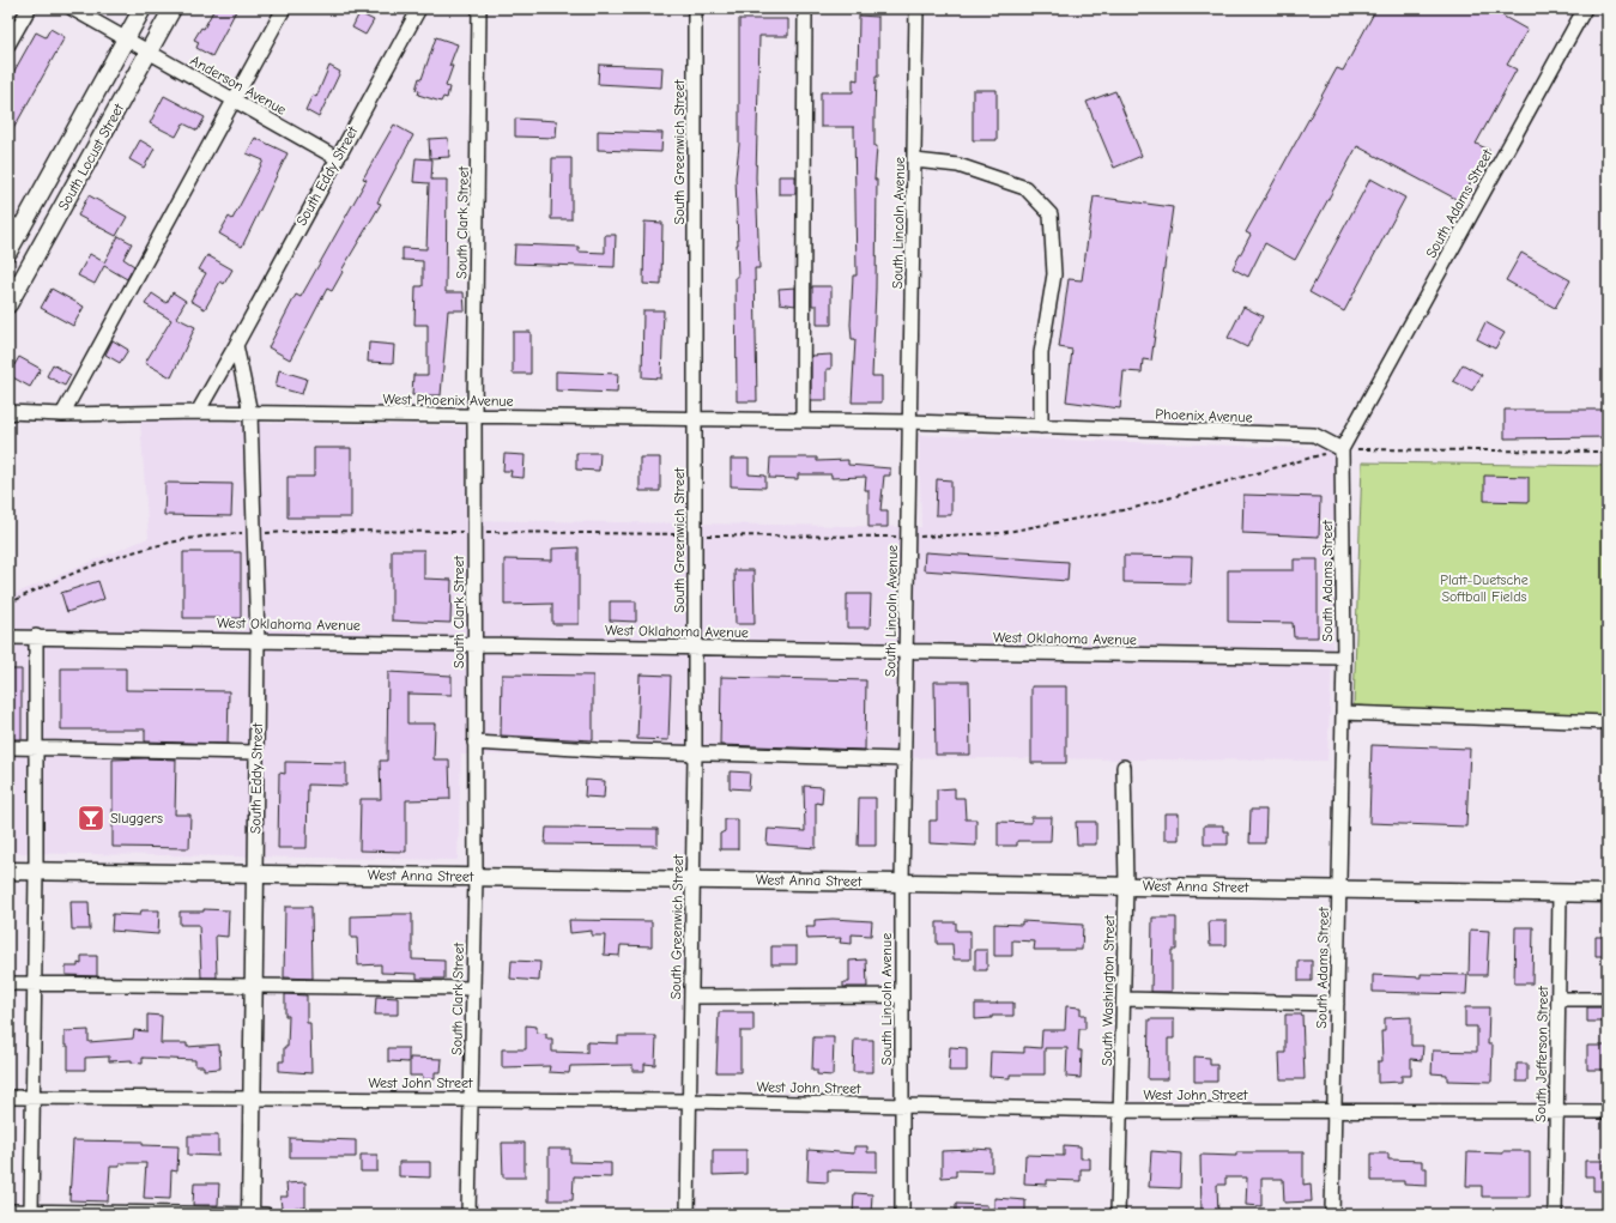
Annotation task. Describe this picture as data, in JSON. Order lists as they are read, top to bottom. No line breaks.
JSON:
{"streets":{"main road":["South Locust Street","South Eddy Street","West Anna Street"],"street":["Anderson Avenue","South Greenwich Street","South Adams Street","South Clark Street","South Lincoln Avenue","West Phoenix Avenue","Phoenix Avenue","West Oklahoma Avenue","South Washington Street","South Jefferson Street","West John Street"]},"crossings":[["Anderson Avenue","South Locust Street"],["Anderson Avenue","South Eddy Street"],["South Greenwich Street","West Phoenix Avenue"],["South Greenwich Street","West Oklahoma Avenue"],["South Greenwich Street","West Anna Street"],["South Greenwich Street","West John Street"],["South Eddy Street","West Phoenix Avenue"],["South Eddy Street","West Oklahoma Avenue"],["South Eddy Street","West Anna Street"],["South Eddy Street","West John Street"],["South Adams Street","Phoenix Avenue"],["South Adams Street","West Oklahoma Avenue"],["South Adams Street","West Anna Street"],["South Adams Street","West John Street"],["South Clark Street","West Phoenix Avenue"],["South Clark Street","West Oklahoma Avenue"],["South Clark Street","West Anna Street"],["South Clark Street","West John Street"],["South Lincoln Avenue","West Phoenix Avenue"],["South Lincoln Avenue","Phoenix Avenue"],["South Lincoln Avenue","West Oklahoma Avenue"],["South Lincoln Avenue","West Anna Street"],["South Lincoln Avenue","West John Street"],["West Phoenix Avenue","Phoenix Avenue"],["West Anna Street","South Washington Street"],["West Anna Street","South Jefferson Street"],["South Washington Street","West John Street"],["South Jefferson Street","West John Street"]],"parks":["Platt-Duetsche Softball Fields"],"places":{"bar":["Sluggers"]}}
